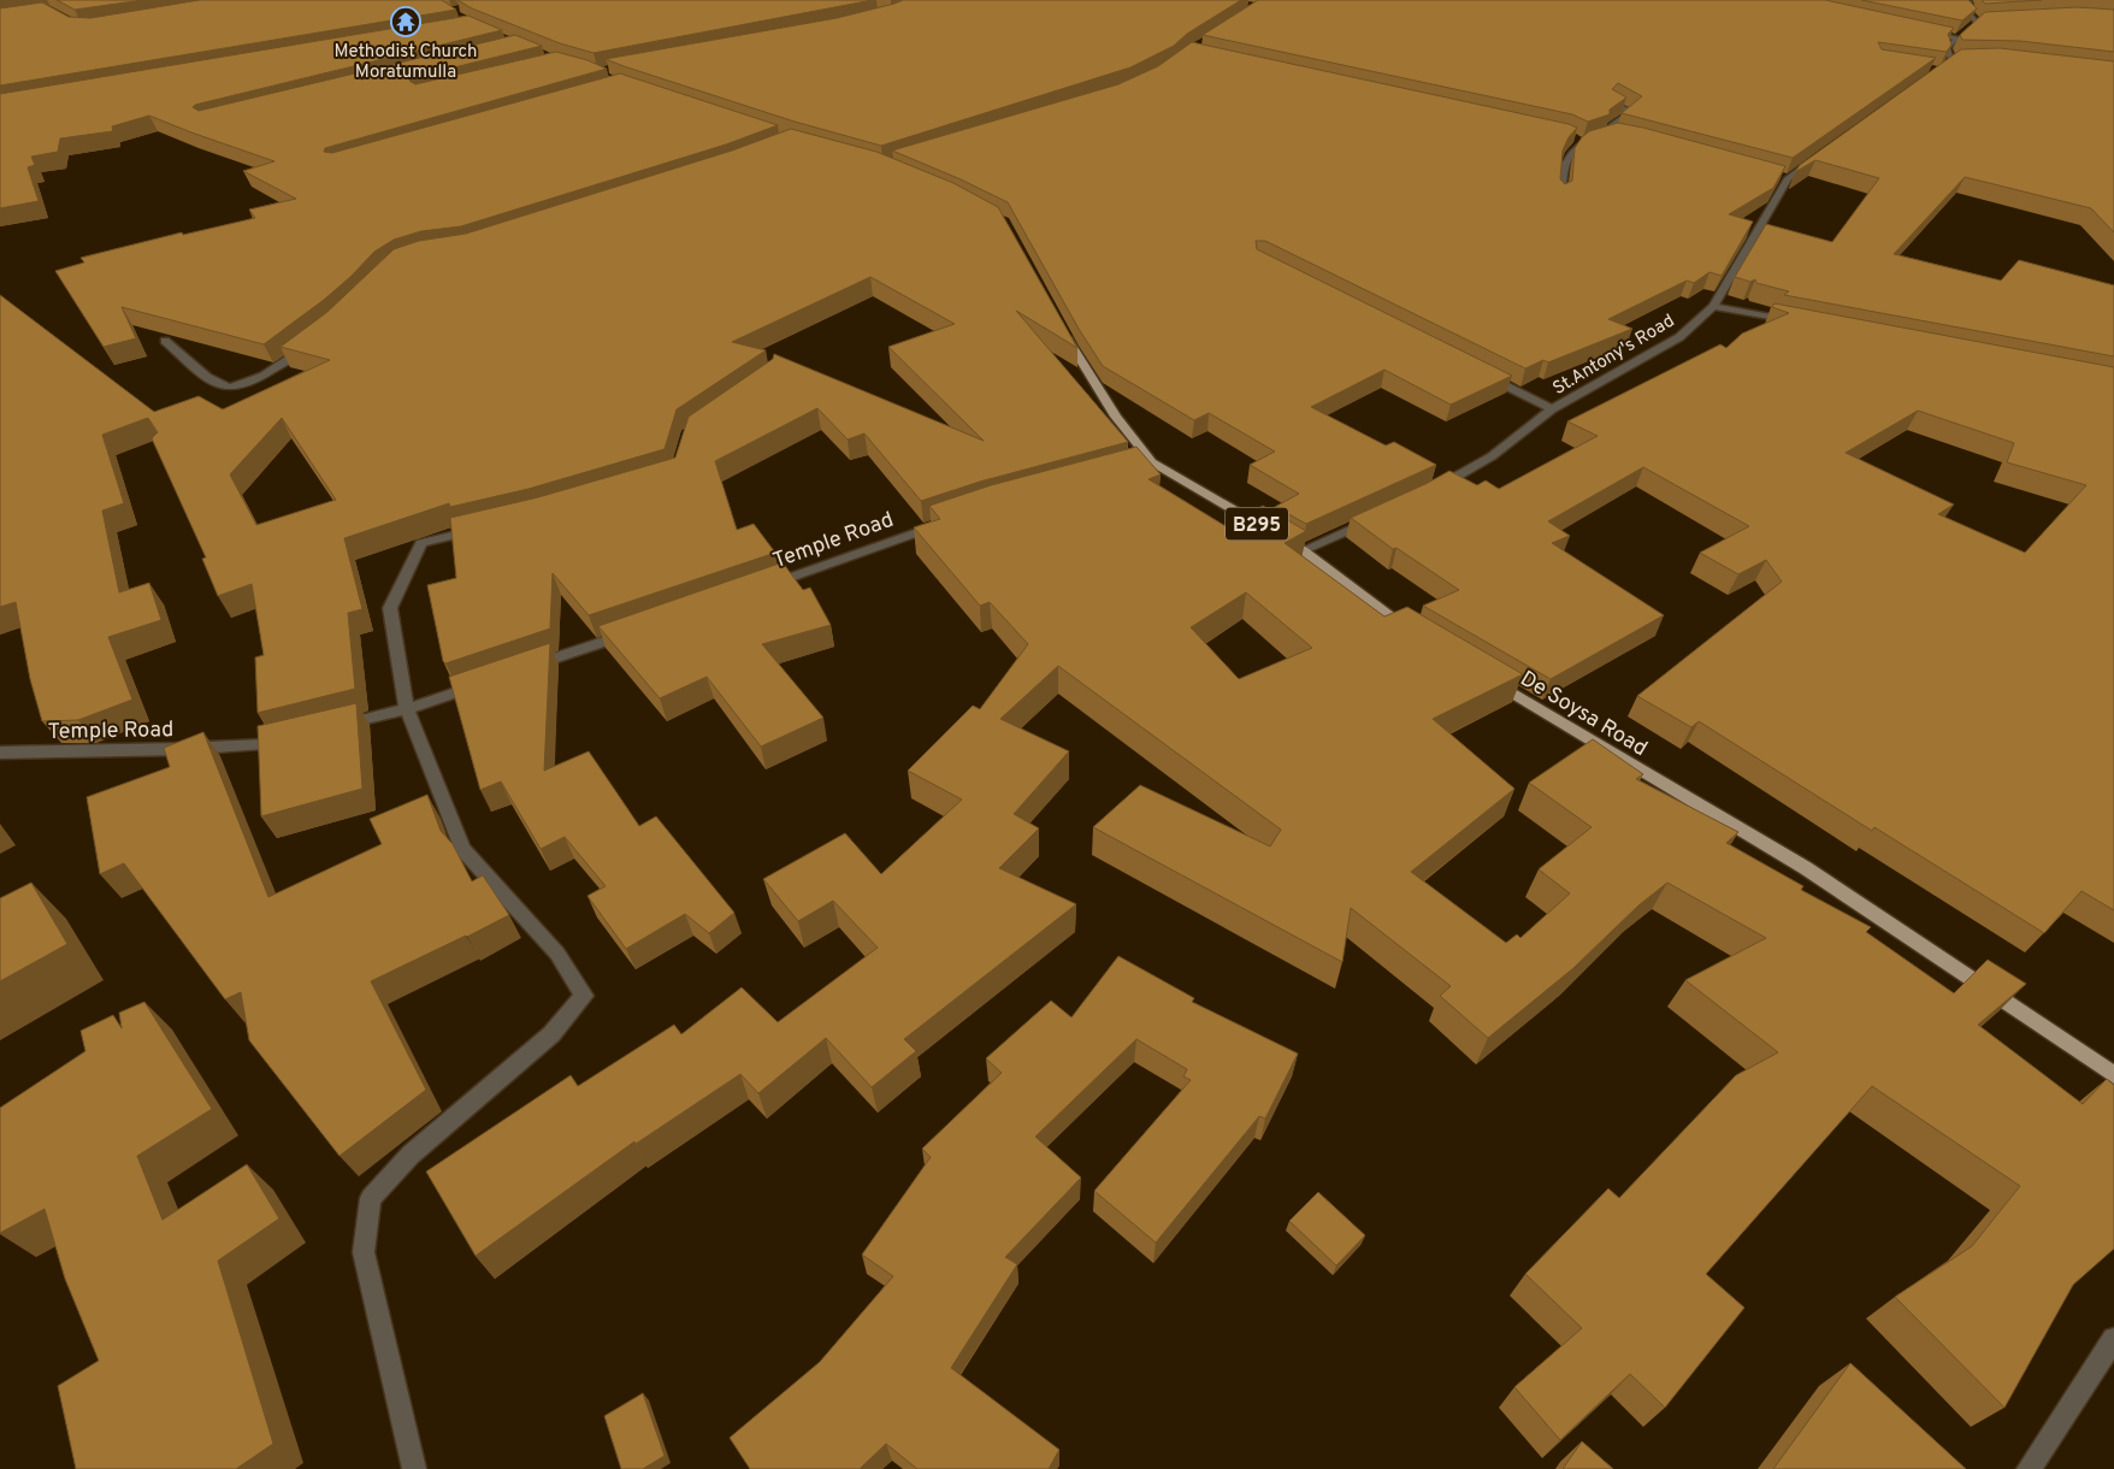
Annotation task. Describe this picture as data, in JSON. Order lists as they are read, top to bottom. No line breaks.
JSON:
{"streets":{"main road":["B295","De Soysa Road"],"street":["St.Antony's Road","Temple Road"]},"places":{"temple":["Methodist Church Moratumulla"]}}
